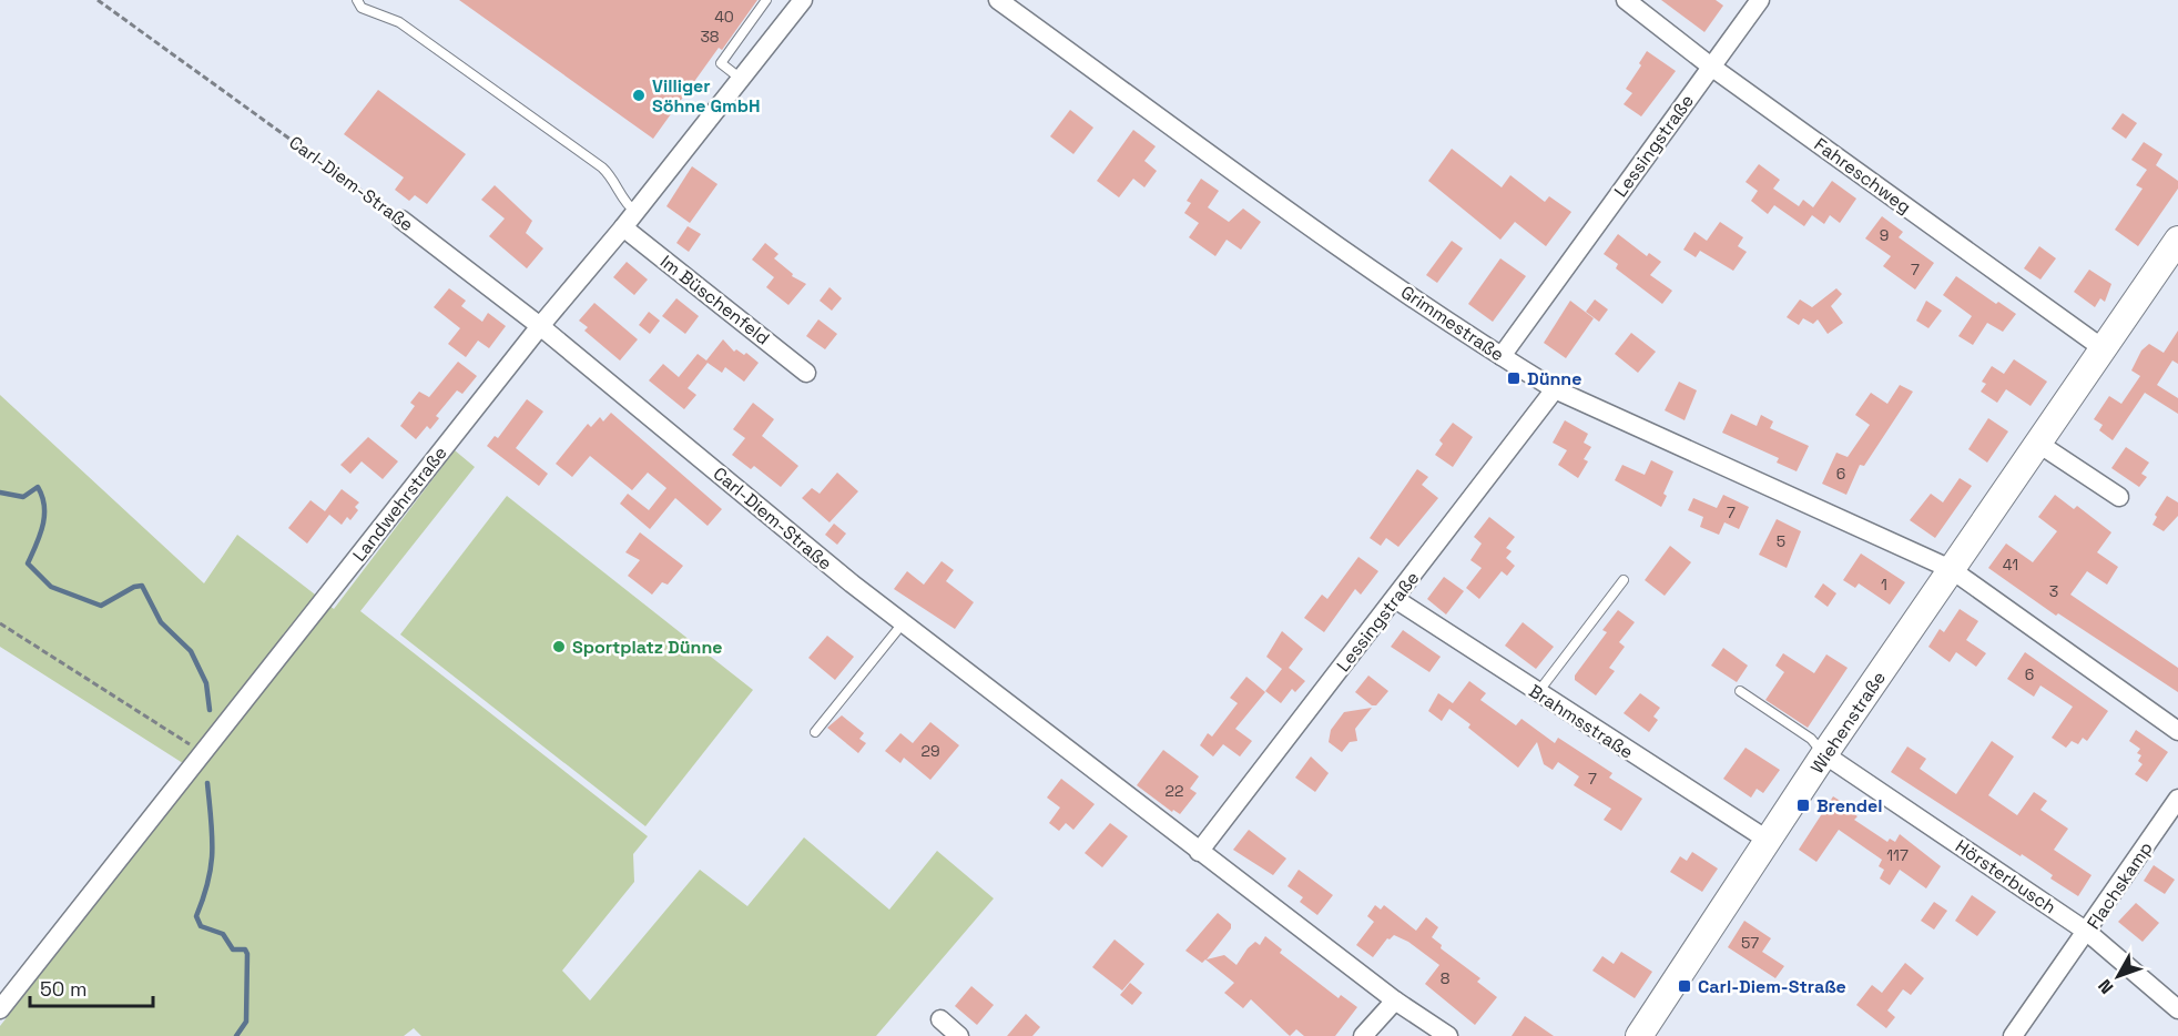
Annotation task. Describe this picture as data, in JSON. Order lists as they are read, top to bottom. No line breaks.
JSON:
{"streets":{"street":["Lessingstraße","Fahreschweg","Carl-Diem-Straße","Im Büschenfeld","Grimmestraße","Landwehrstraße","Brahmsstraße","Wiehenstraße","Hörsterbusch","Flachskamp"]},"crossings":[["Lessingstraße","Fahreschweg"],["Lessingstraße","Carl-Diem-Straße"],["Lessingstraße","Grimmestraße"],["Lessingstraße","Brahmsstraße"],["Fahreschweg","Wiehenstraße"],["Carl-Diem-Straße","Landwehrstraße"],["Im Büschenfeld","Landwehrstraße"],["Grimmestraße","Wiehenstraße"],["Brahmsstraße","Wiehenstraße"],["Wiehenstraße","Hörsterbusch"],["Hörsterbusch","Flachskamp"]],"places":{"other":["Villiger Söhne GmbH","Sportplatz Dünne"],"transit":["Dünne","Brendel","Carl-Diem-Straße"]},"house_numbers":["40","38","9","7","6","7","5","41","1","3","6","29","7","22","117","57","8"],"scale_bar":"50 m","north":"bottom left"}
